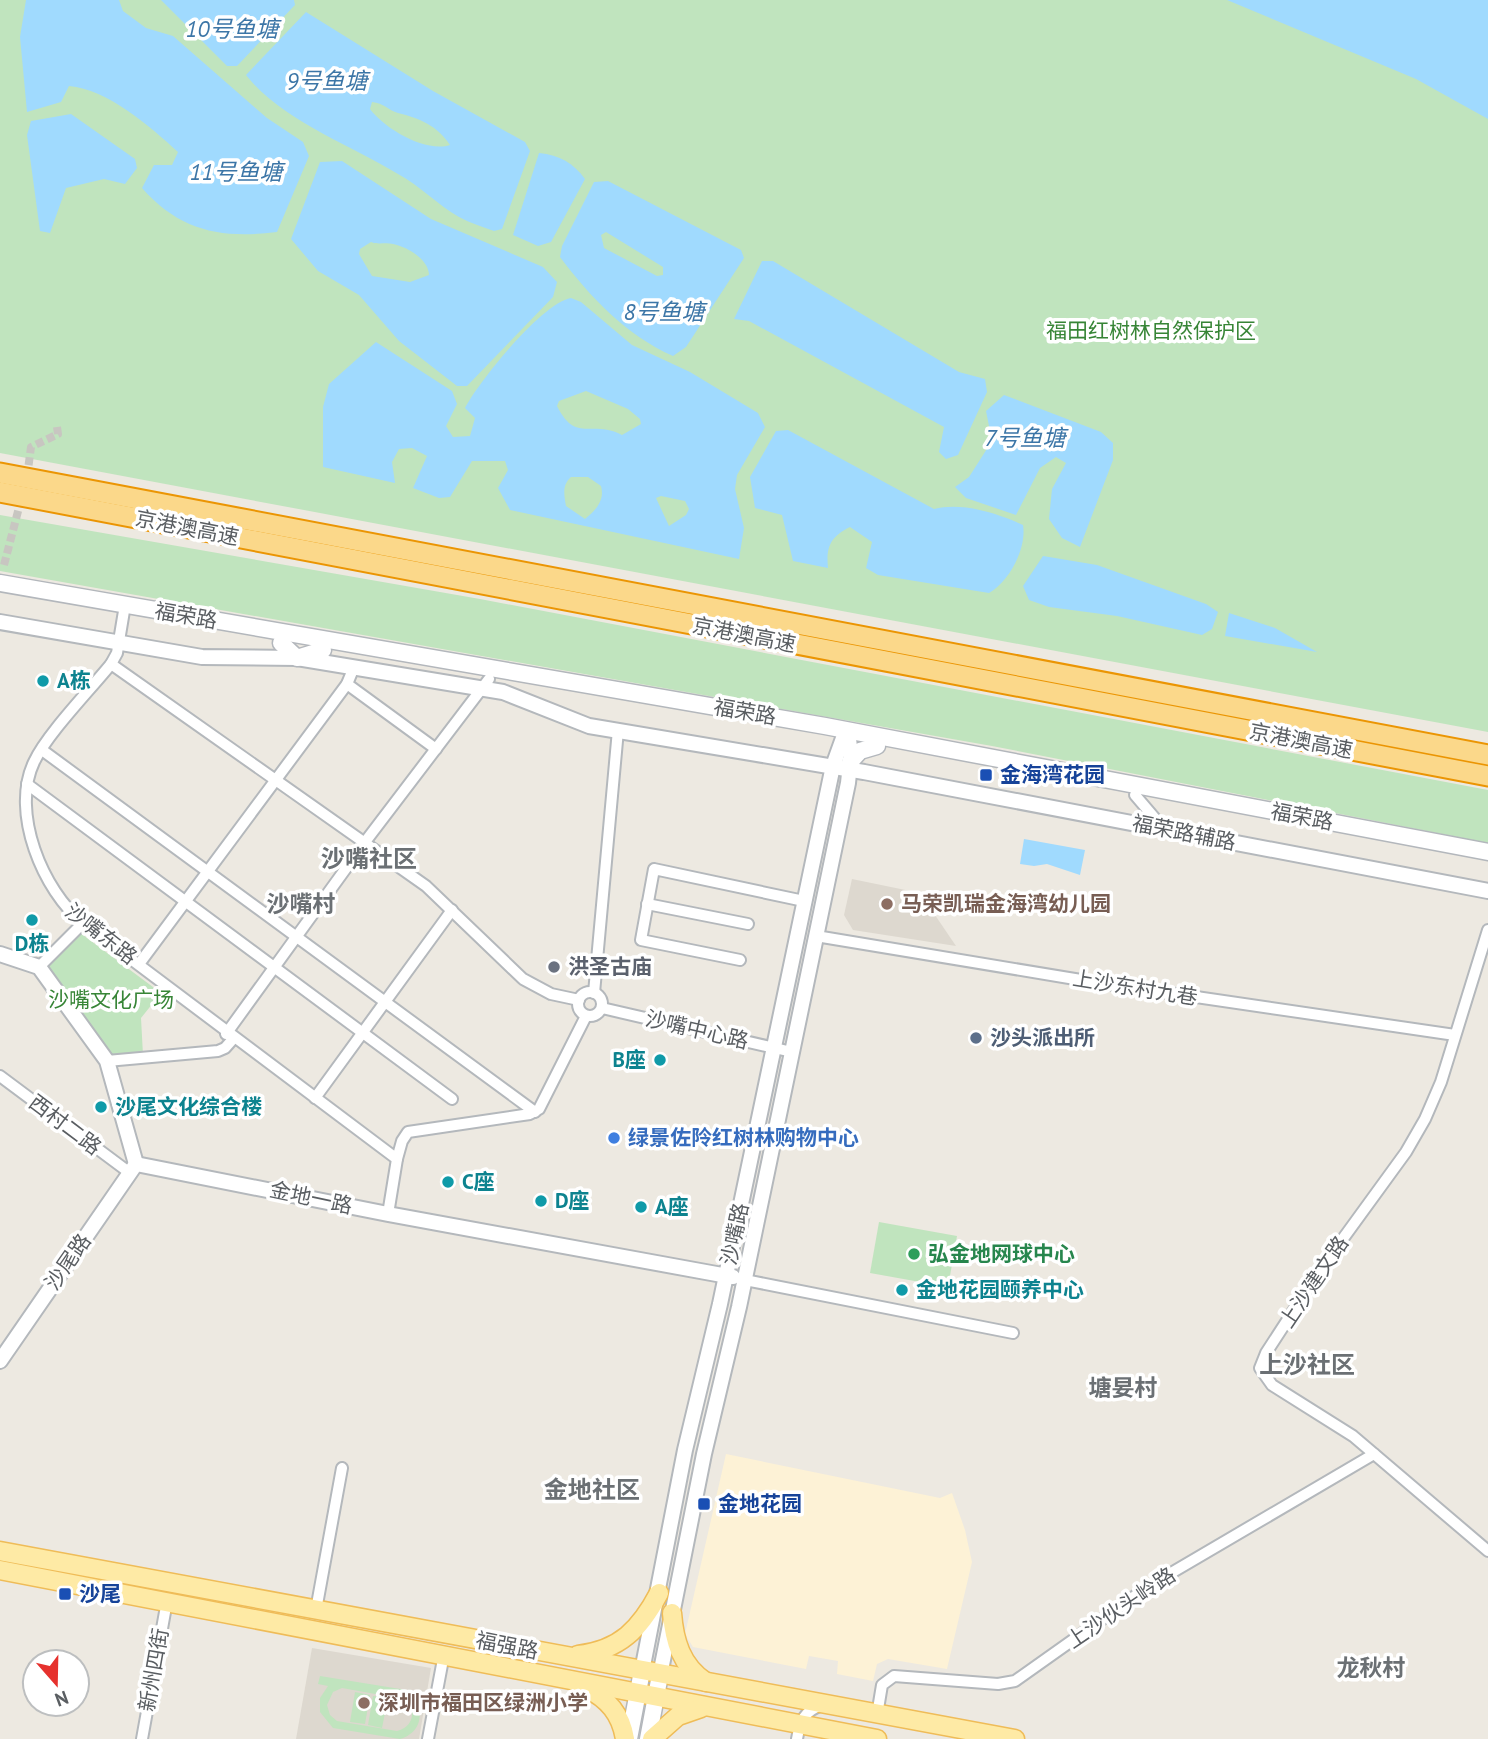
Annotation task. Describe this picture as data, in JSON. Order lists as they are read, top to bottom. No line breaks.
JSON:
{"streets":{"highway":["京港澳高速"],"main road":["福荣路","沙嘴路","福强路"],"street":["福荣路辅路","沙嘴东路","上沙东村九巷","沙嘴中心路","西村二路","金地一路","沙尾路","上沙建文路","上沙伙头岭路","新州四街"]},"crossings":[["福荣路","福荣路辅路"],["福荣路","沙嘴东路"],["福荣路","沙嘴路"],["福荣路辅路","沙嘴东路"],["福荣路辅路","沙嘴路"],["上沙东村九巷","沙嘴路"],["上沙东村九巷","上沙建文路"],["沙嘴中心路","沙嘴路"],["西村二路","金地一路"],["西村二路","沙尾路"],["金地一路","沙嘴路"],["金地一路","沙尾路"],["沙嘴路","福强路"],["上沙建文路","上沙伙头岭路"],["上沙伙头岭路","福强路"],["福强路","新州四街"]],"districts":["沙嘴社区","沙嘴村","上沙社区","塘妟村","金地社区","龙秋村"],"water":["10号鱼塘","9号鱼塘","11号鱼塘","8号鱼塘","7号鱼塘"],"parks":["福田红树林自然保护区","沙嘴文化广场"],"places":{"other":["A栋","马荣凯瑞金海湾幼儿园","D栋","洪圣古庙","沙头派出所","B座","沙尾文化综合楼","绿景佐阾红树林购物中心","C座","D座","A座","弘金地网球中心","金地花园颐养中心","深圳市福田区绿洲小学"],"transit":["金海湾花园","金地花园","沙尾"]},"north":"bottom"}
